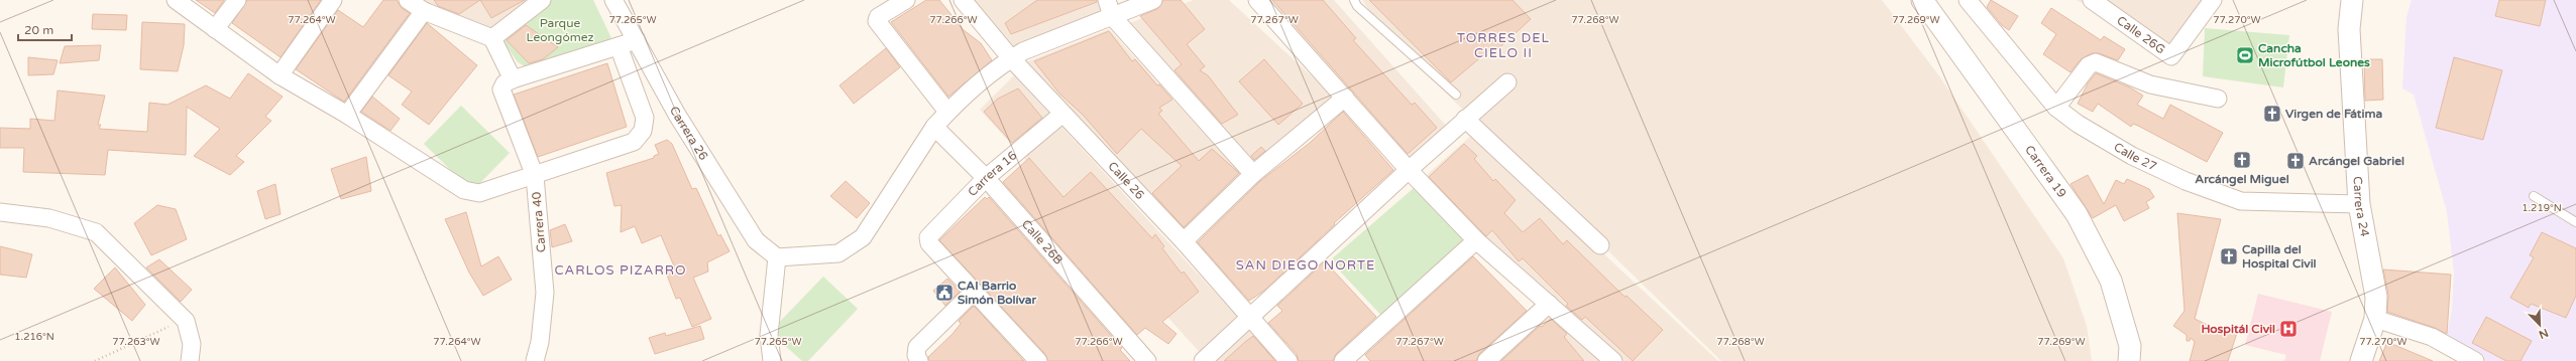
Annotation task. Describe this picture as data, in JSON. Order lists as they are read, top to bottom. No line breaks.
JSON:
{"streets":{"street":["Calle 26G","Carrera 26","Calle 27","Carrera 19","Carrera 16","Calle 26","Carrera 24","Carrera 40","Calle 26B"]},"crossings":[["Calle 27","Carrera 24"],["Carrera 16","Calle 26"],["Carrera 16","Calle 26B"]],"districts":["TORRES DEL CIELO II","SAN DIEGO NORTE","CARLOS PIZARRO"],"parks":["Parque Leongómez"],"places":{"sports":["Cancha Microfútbol Leones"],"church":["Virgen de Fátima","Arcángel Miguel","Arcángel Gabriel","Capilla del Hospital Civil"],"public building":["CAI Barrio Simón Bolívar"],"hospital":["Hospitál Civil"]},"scale_bar":"20 m","north":"bottom right","coordinates":["77.264°W","77.265°W","77.266°W","77.267°W","77.268°W","77.269°W","77.270°W","1.219°N","1.216°N","77.263°W"]}
